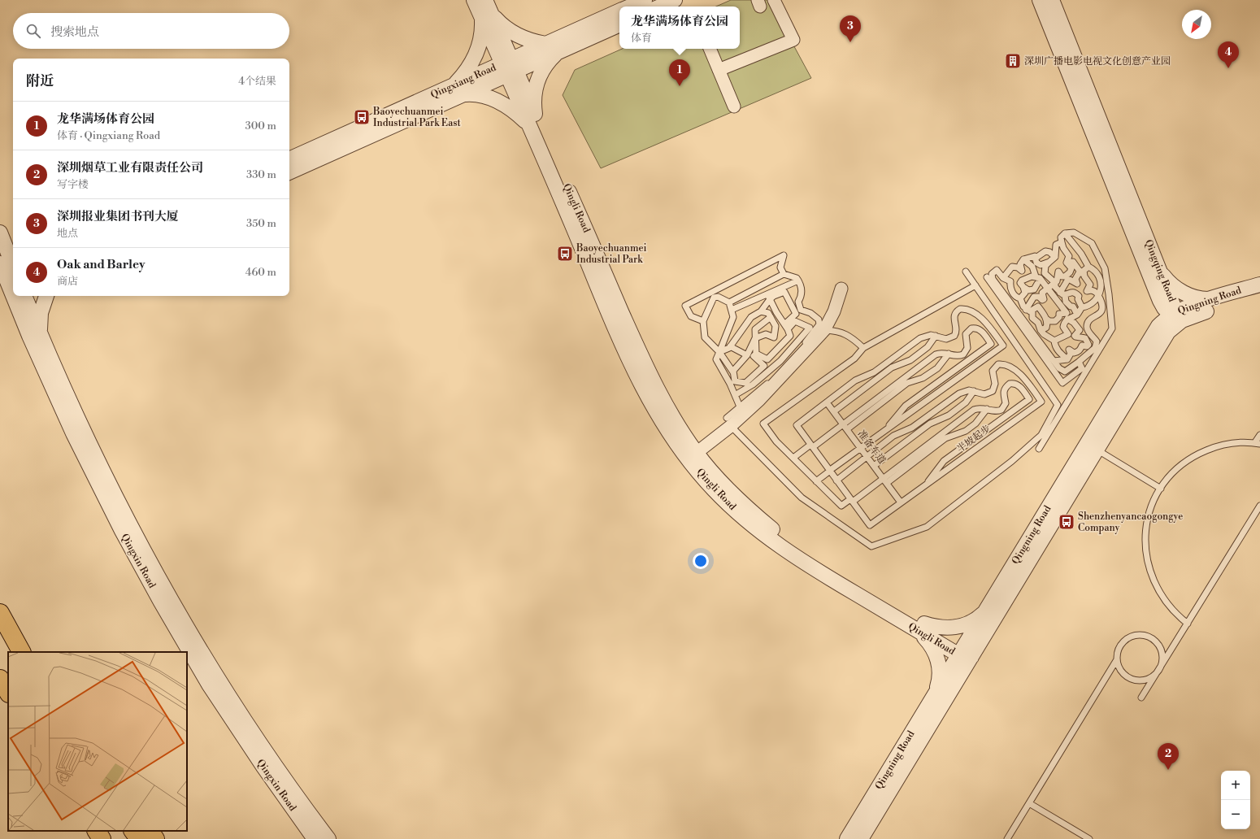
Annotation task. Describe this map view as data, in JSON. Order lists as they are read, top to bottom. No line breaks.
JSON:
{"streets":{"street":["Qingxiang Road","Qingli Road","Qingqing Road","Qingning Road","Qingxin Road"],"lane":["半坡起步","准备车道"]},"crossings":[["Qingxiang Road","Qingli Road"],["Qingli Road","Qingning Road"],["Qingqing Road","Qingning Road"],["半坡起步","准备车道"]],"places":{"building":["深圳广播电影电视文化创意产业园"],"bus stop":["Baoyechuanmei Industrial Park East","Baoyechuanmei Industrial Park","Shenzhenyancaogongye Company"]},"north":"bottom left","page":{"popup":["龙华满场体育公园","体育"],"search":"搜索地点","pins":["3","4","1","2"],"heading":["附近","4个结果"],"list":[{"mark":"1","name":"龙华满场体育公园","note":"体育 · Qingxiang Road","value":"300 m"},{"mark":"2","name":"深圳烟草工业有限责任公司","note":"写字楼","value":"330 m"},{"mark":"3","name":"深圳报业集团书刊大厦","note":"地点","value":"350 m"},{"mark":"4","name":"Oak and Barley","note":"商店","value":"460 m"}],"map_buttons":["+","−"]}}
